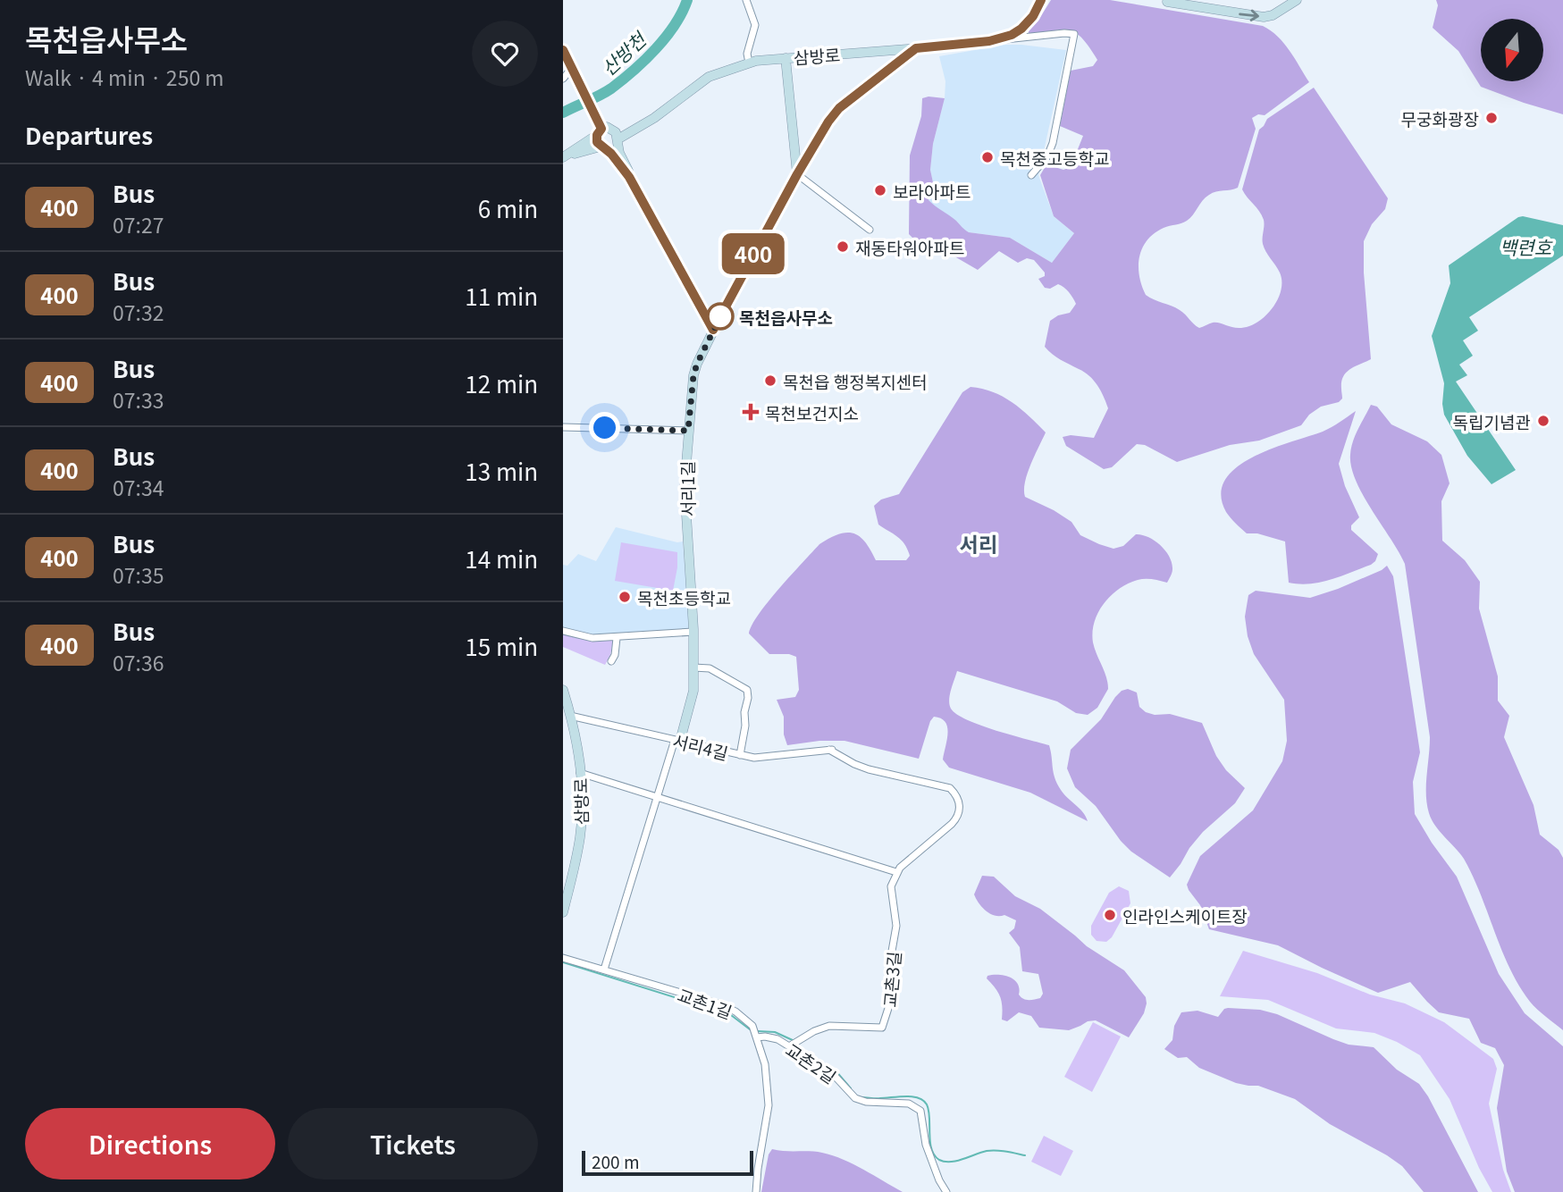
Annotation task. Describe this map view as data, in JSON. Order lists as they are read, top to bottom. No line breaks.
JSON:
{"streets":{"street":["삼방로","서리1길","서리4길","교촌3길","교촌1길","교촌2길"]},"crossings":[["삼방로","서리1길"],["삼방로","서리4길"],["서리1길","서리4길"],["서리1길","교촌1길"],["서리4길","교촌3길"],["교촌3길","교촌2길"],["교촌1길","교촌2길"]],"districts":["서리"],"water":["산방천","백련호"],"places":{"other":["무궁화광장","목천중고등학교","보라아파트","재동타워아파트","목천읍사무소","목천읍 행정복지센터","독립기념관","목천초등학교","인라인스케이트장"],"health":["목천보건지소"]},"lines":["bus line 400"],"scale_bar":"200 m","north":"bottom","page":{"heading":[["목천읍사무소","Walk · 4 min · 250 m"],"Departures"],"on_map":"400","list":[{"mark":"400","name":"Bus","note":"07:27","value":"6 min"},{"mark":"400","name":"Bus","note":"07:32","value":"11 min"},{"mark":"400","name":"Bus","note":"07:33","value":"12 min"},{"mark":"400","name":"Bus","note":"07:34","value":"13 min"},{"mark":"400","name":"Bus","note":"07:35","value":"14 min"},{"mark":"400","name":"Bus","note":"07:36","value":"15 min"}],"buttons":["Directions","Tickets"],"scale":"200 m"}}
